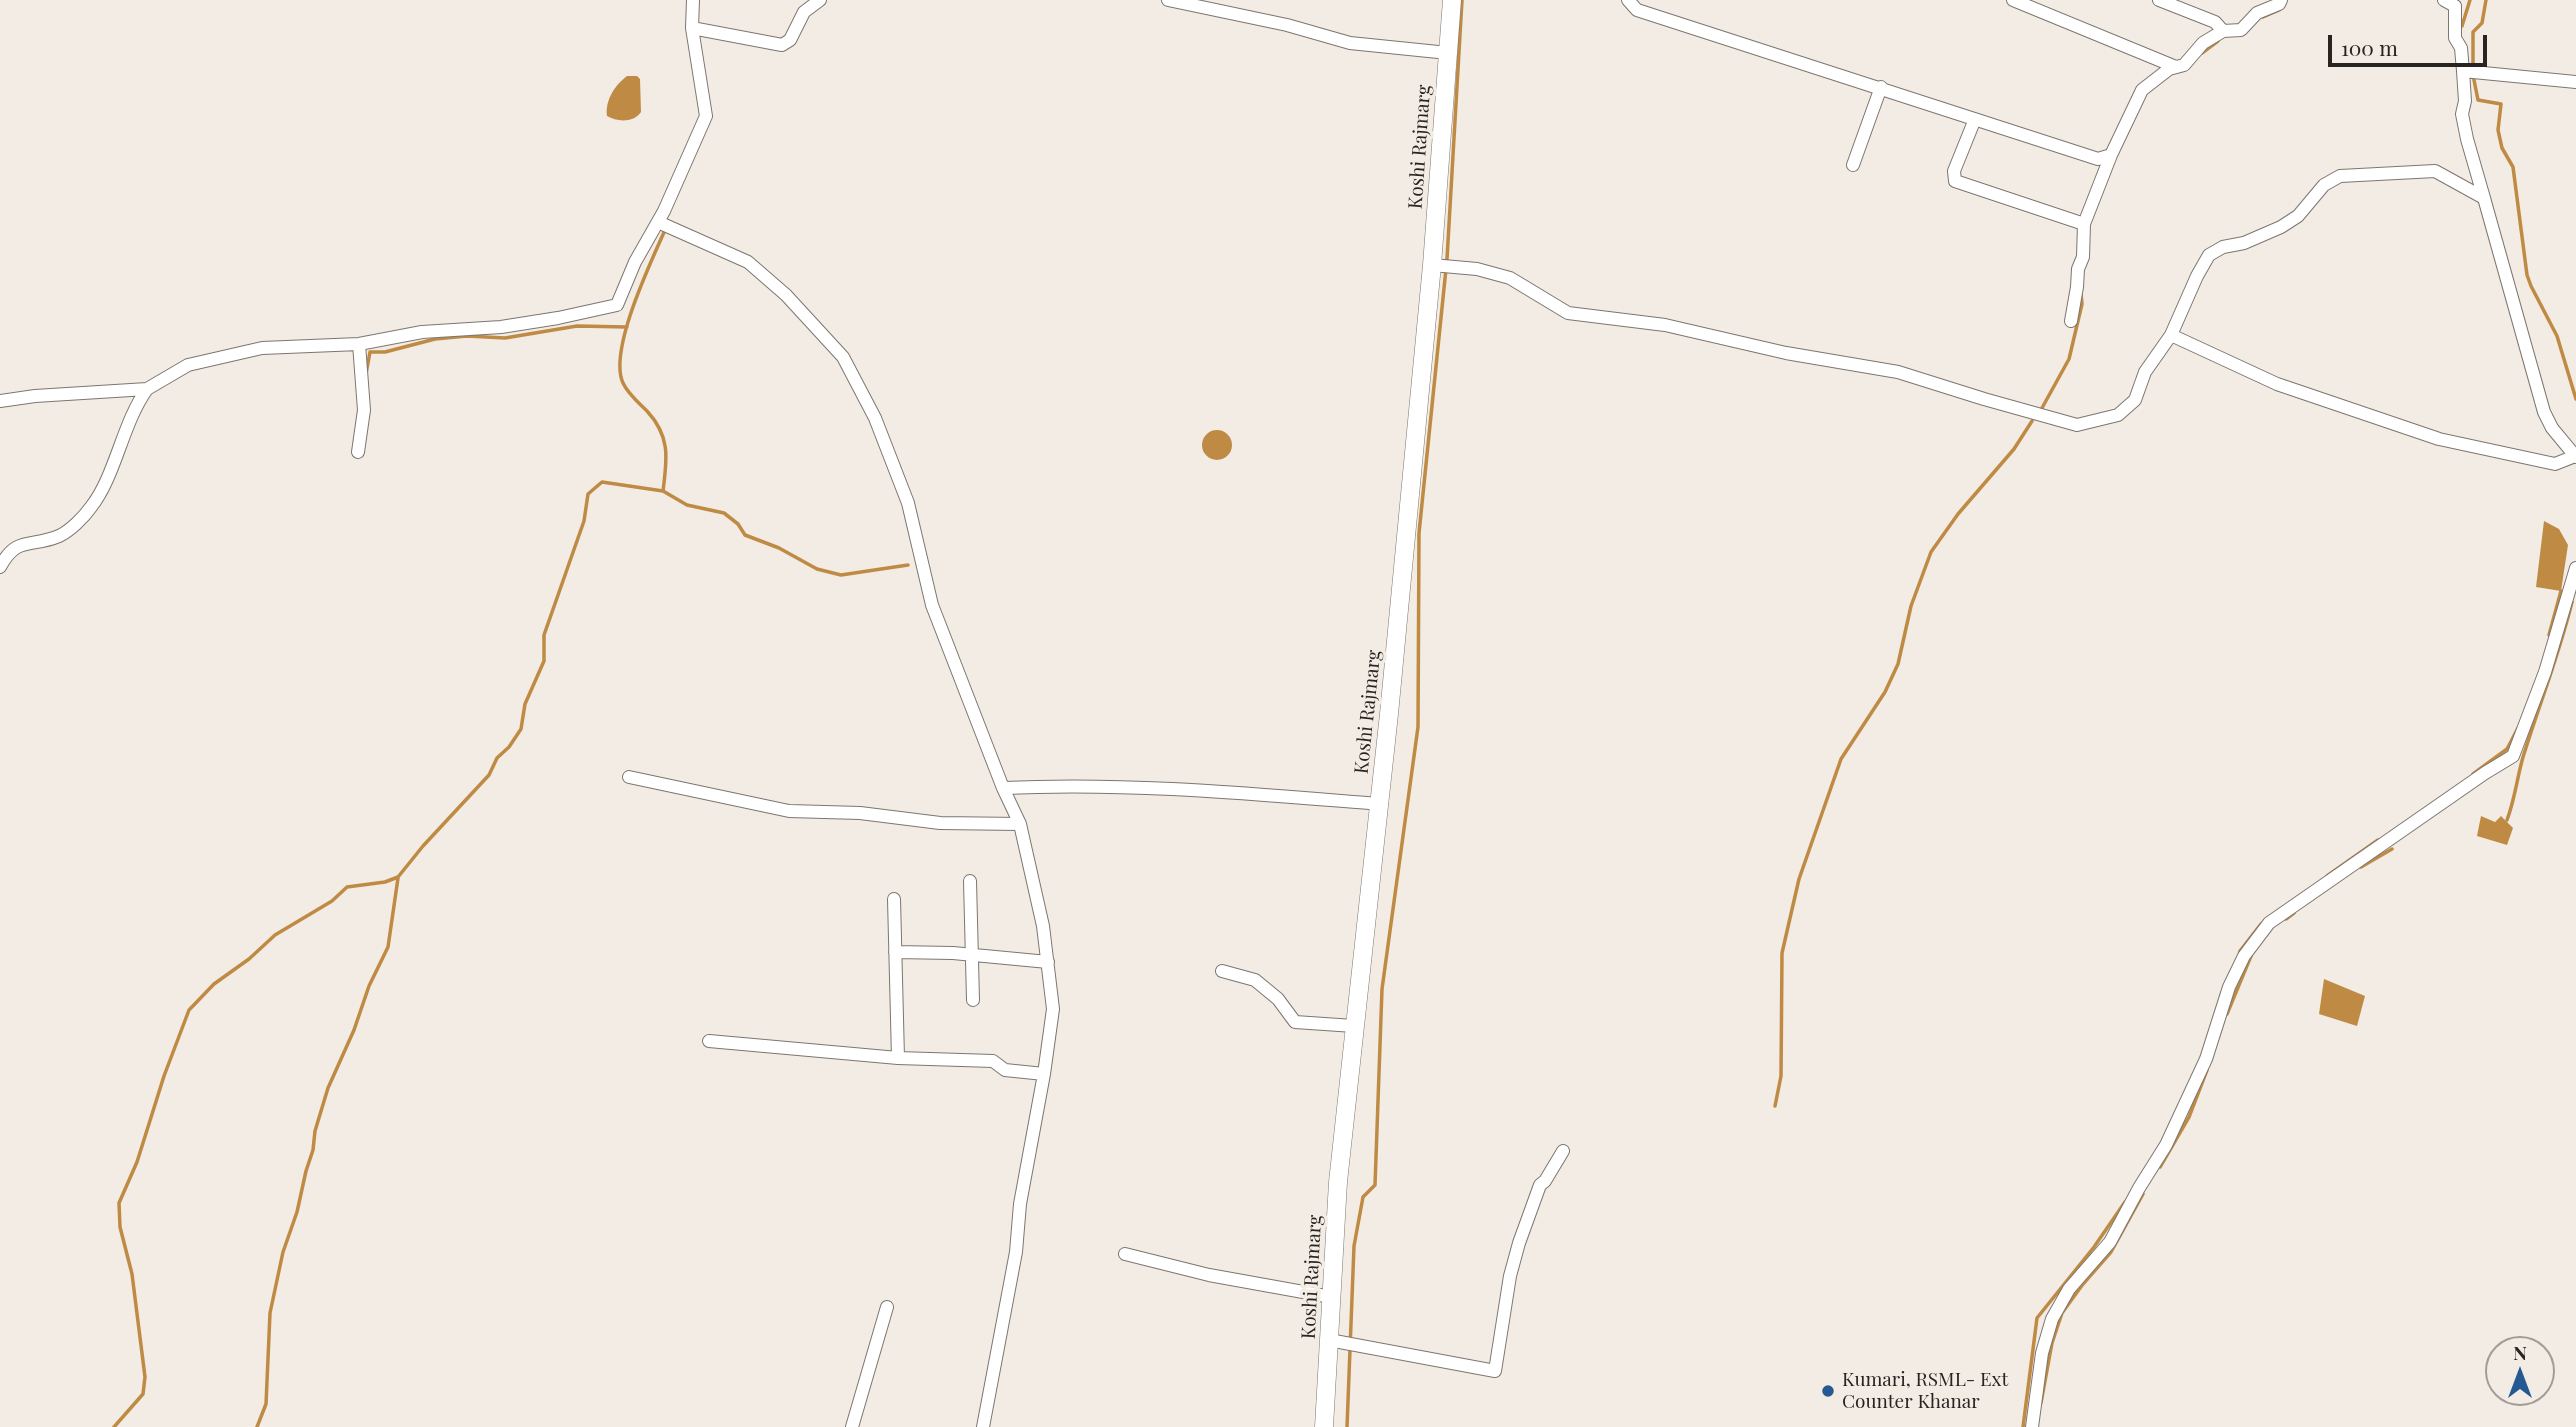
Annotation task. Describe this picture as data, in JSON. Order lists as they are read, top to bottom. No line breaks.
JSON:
{"streets":{"main road":["Koshi Rajmarg"]},"places":["Kumari, RSML- Ext Counter Khanar"],"scale_bar":"100 m","north":"top"}
